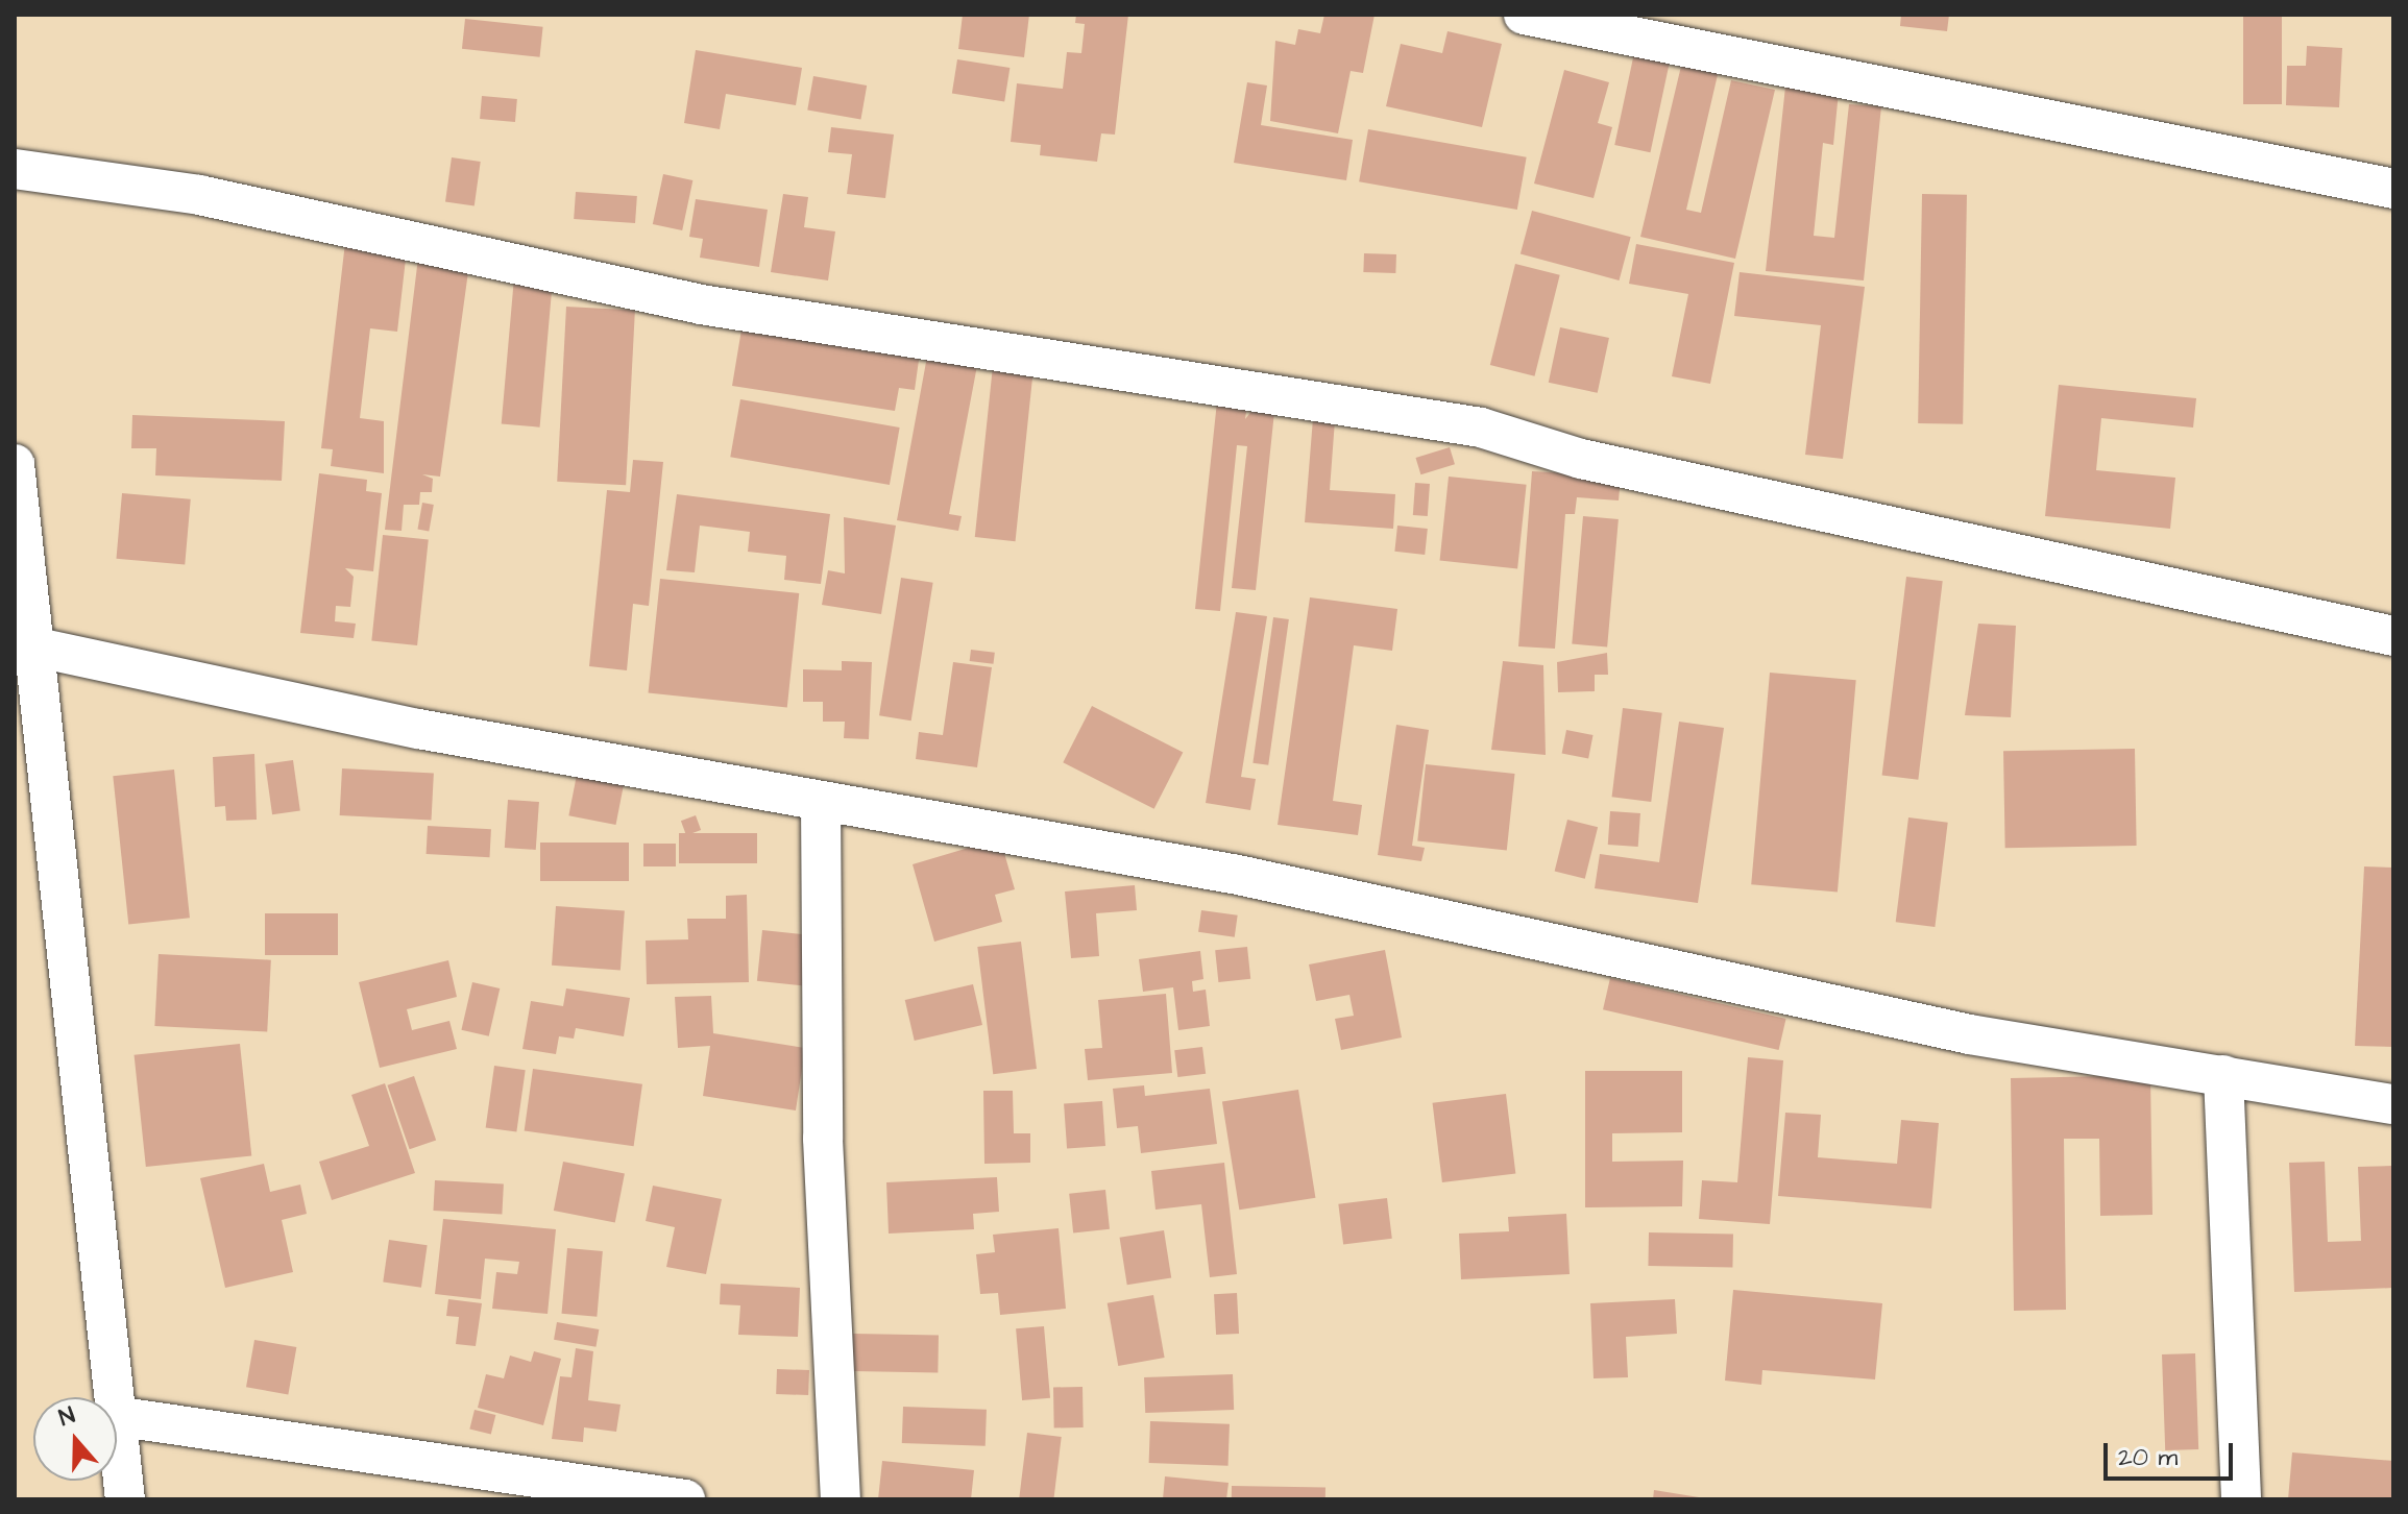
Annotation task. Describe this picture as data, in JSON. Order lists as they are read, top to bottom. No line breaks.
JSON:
{"scale_bar":"20 m","north":"top"}
